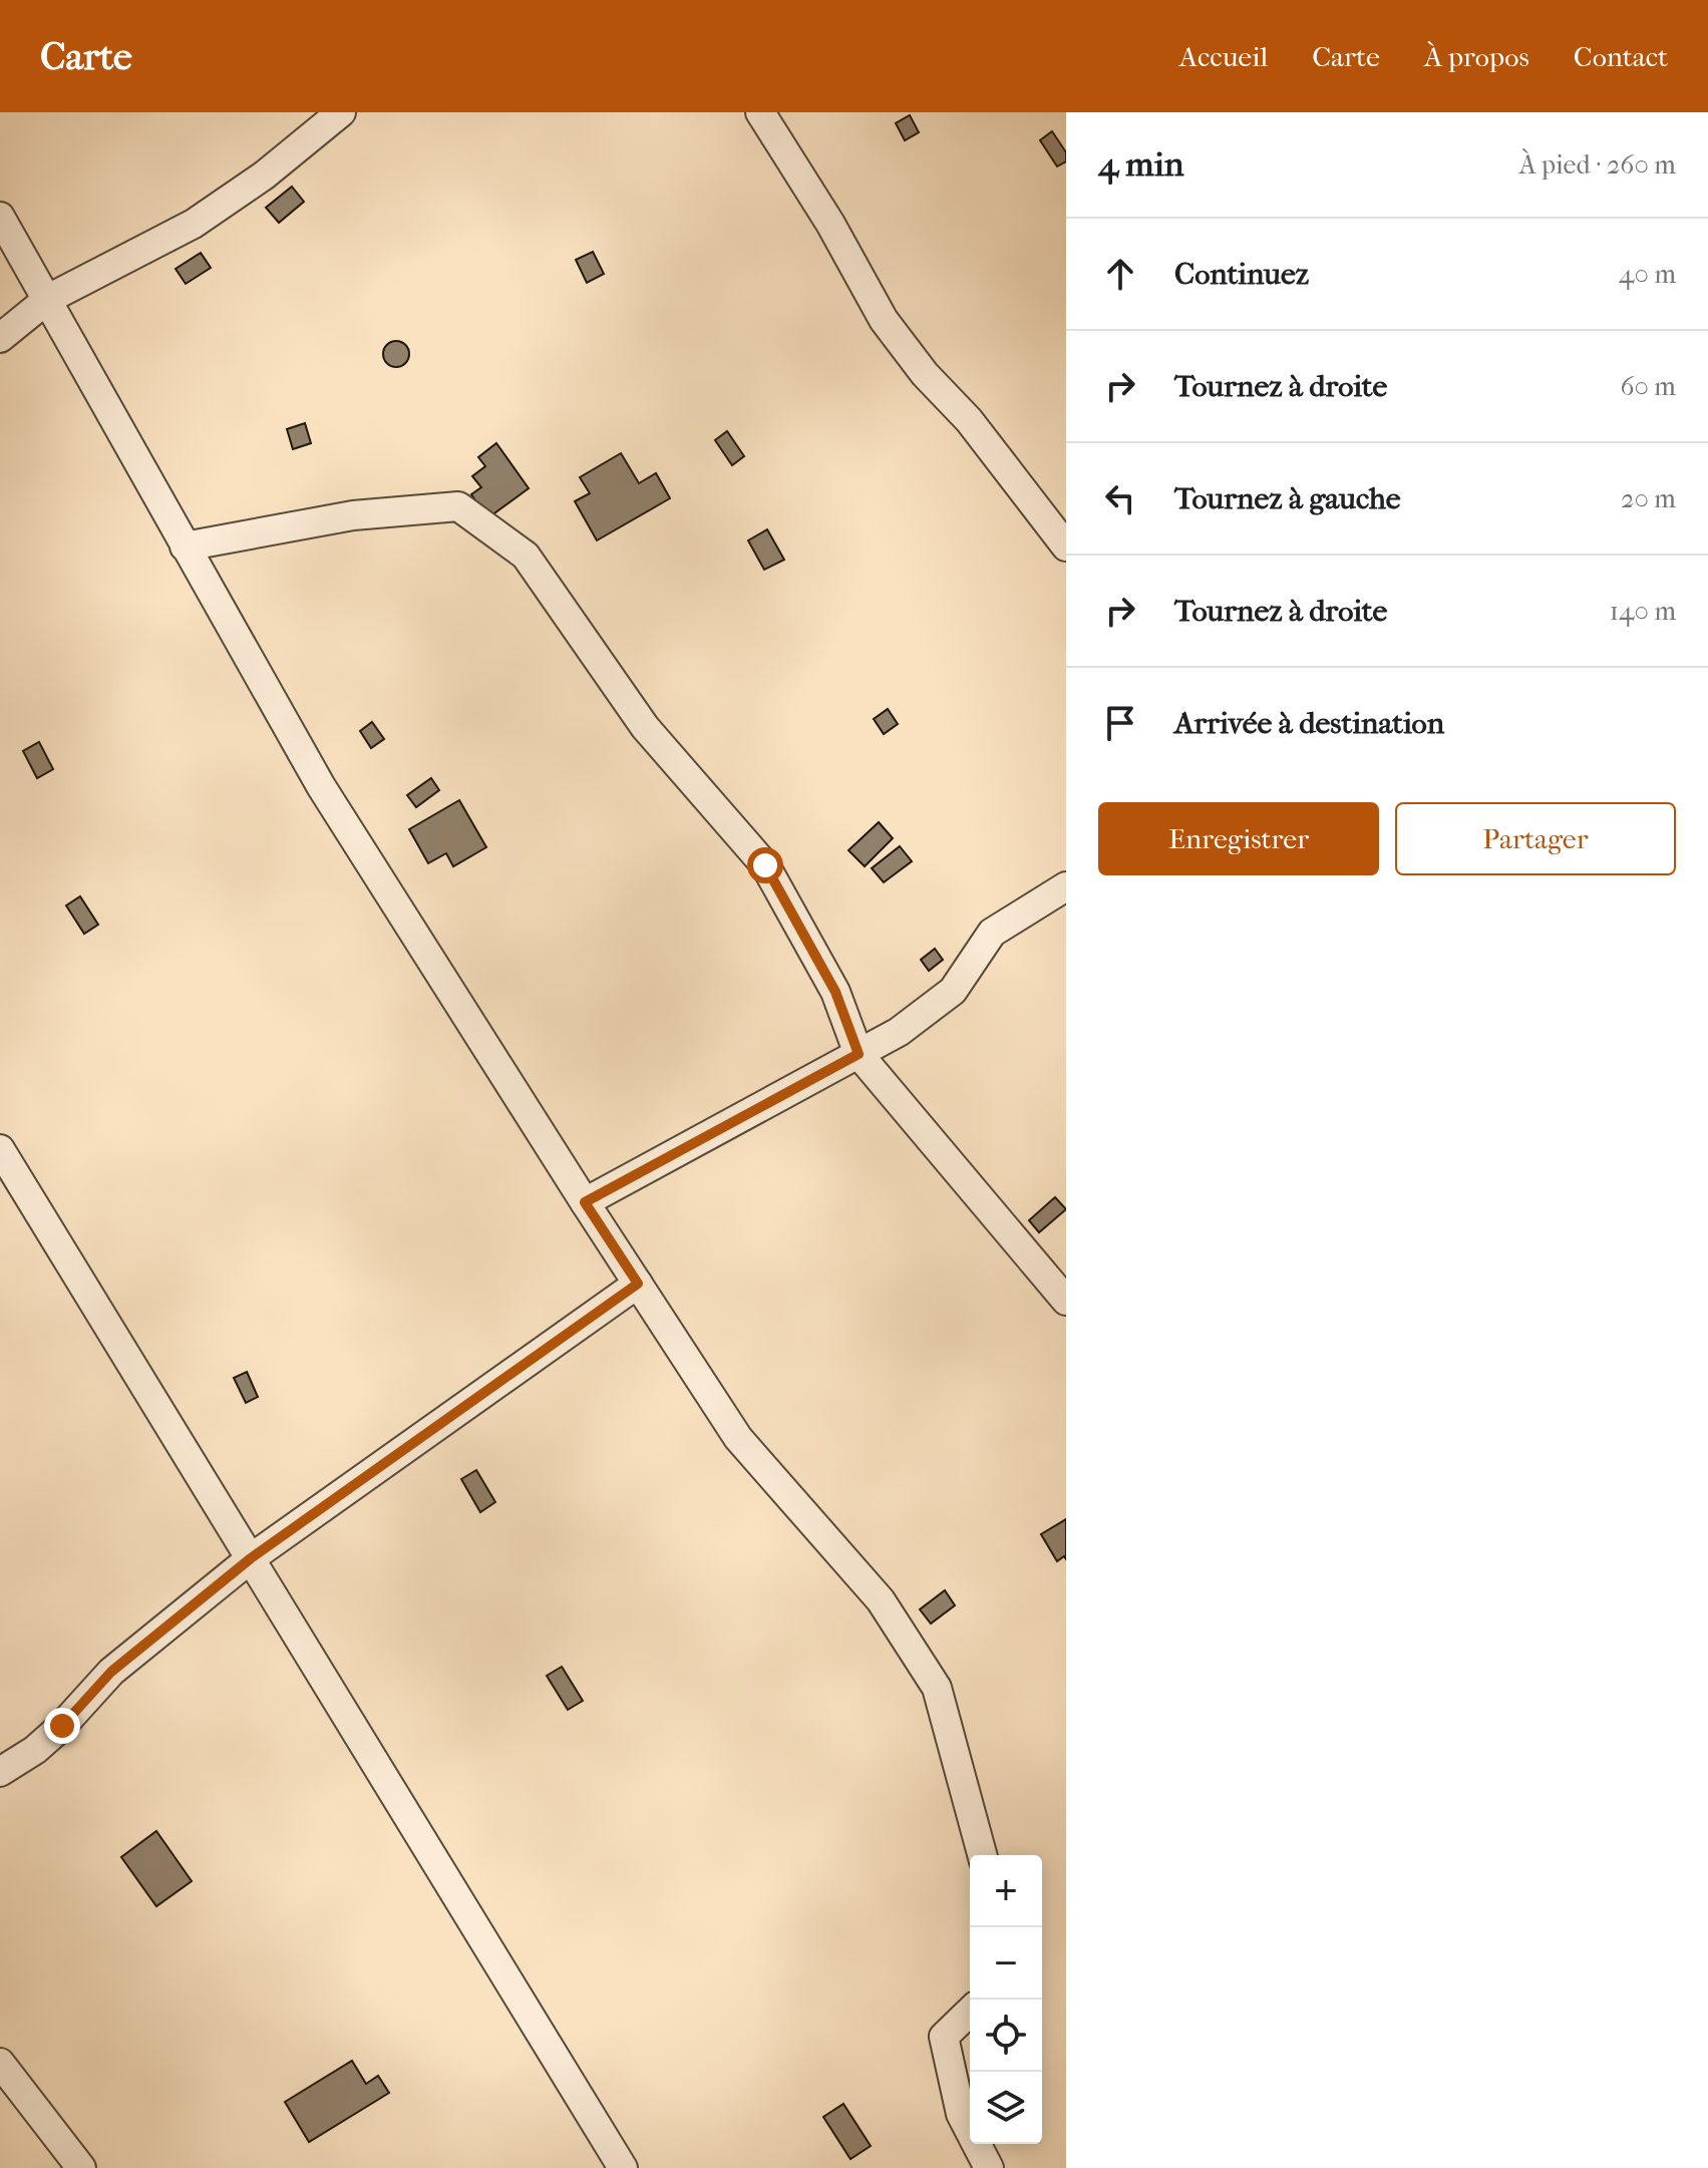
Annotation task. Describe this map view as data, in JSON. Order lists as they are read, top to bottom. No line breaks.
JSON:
{"page":{"header":"Carte","nav":["Accueil","Carte","À propos","Contact"],"heading":["4 min","À pied · 260 m"],"list":[["Continuez","40 m"],["Tournez à droite","60 m"],["Tournez à gauche","20 m"],["Tournez à droite","140 m"],"Arrivée à destination"],"buttons":["Enregistrer","Partager"],"map_buttons":["+","−"]}}
